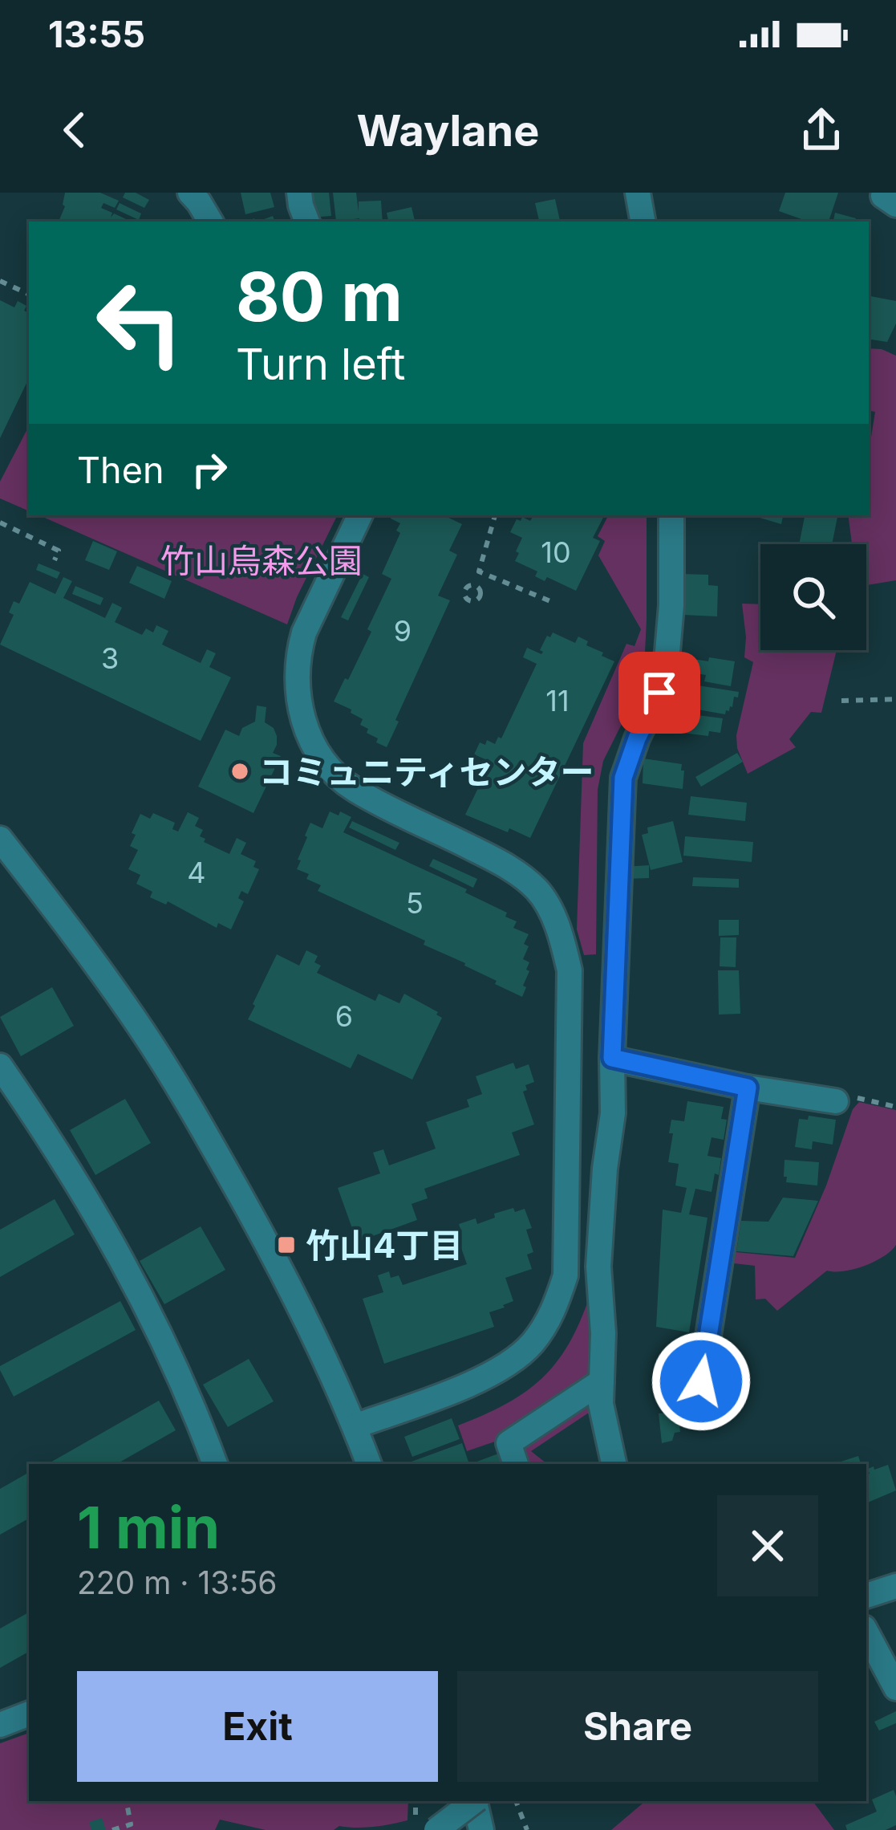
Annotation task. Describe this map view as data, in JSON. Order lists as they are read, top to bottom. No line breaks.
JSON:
{"parks":["竹山烏森公園"],"places":{"other":["コミュニティセンター"],"transit":["竹山4丁目"]},"house_numbers":["10","9","3","11","4","5","6"],"page":{"status":"13:55","header":"Waylane","turn":["80 m","Turn left"],"then":"Then","heading":["1 min","220 m · 13:56"],"buttons":["Exit","Share"]}}
